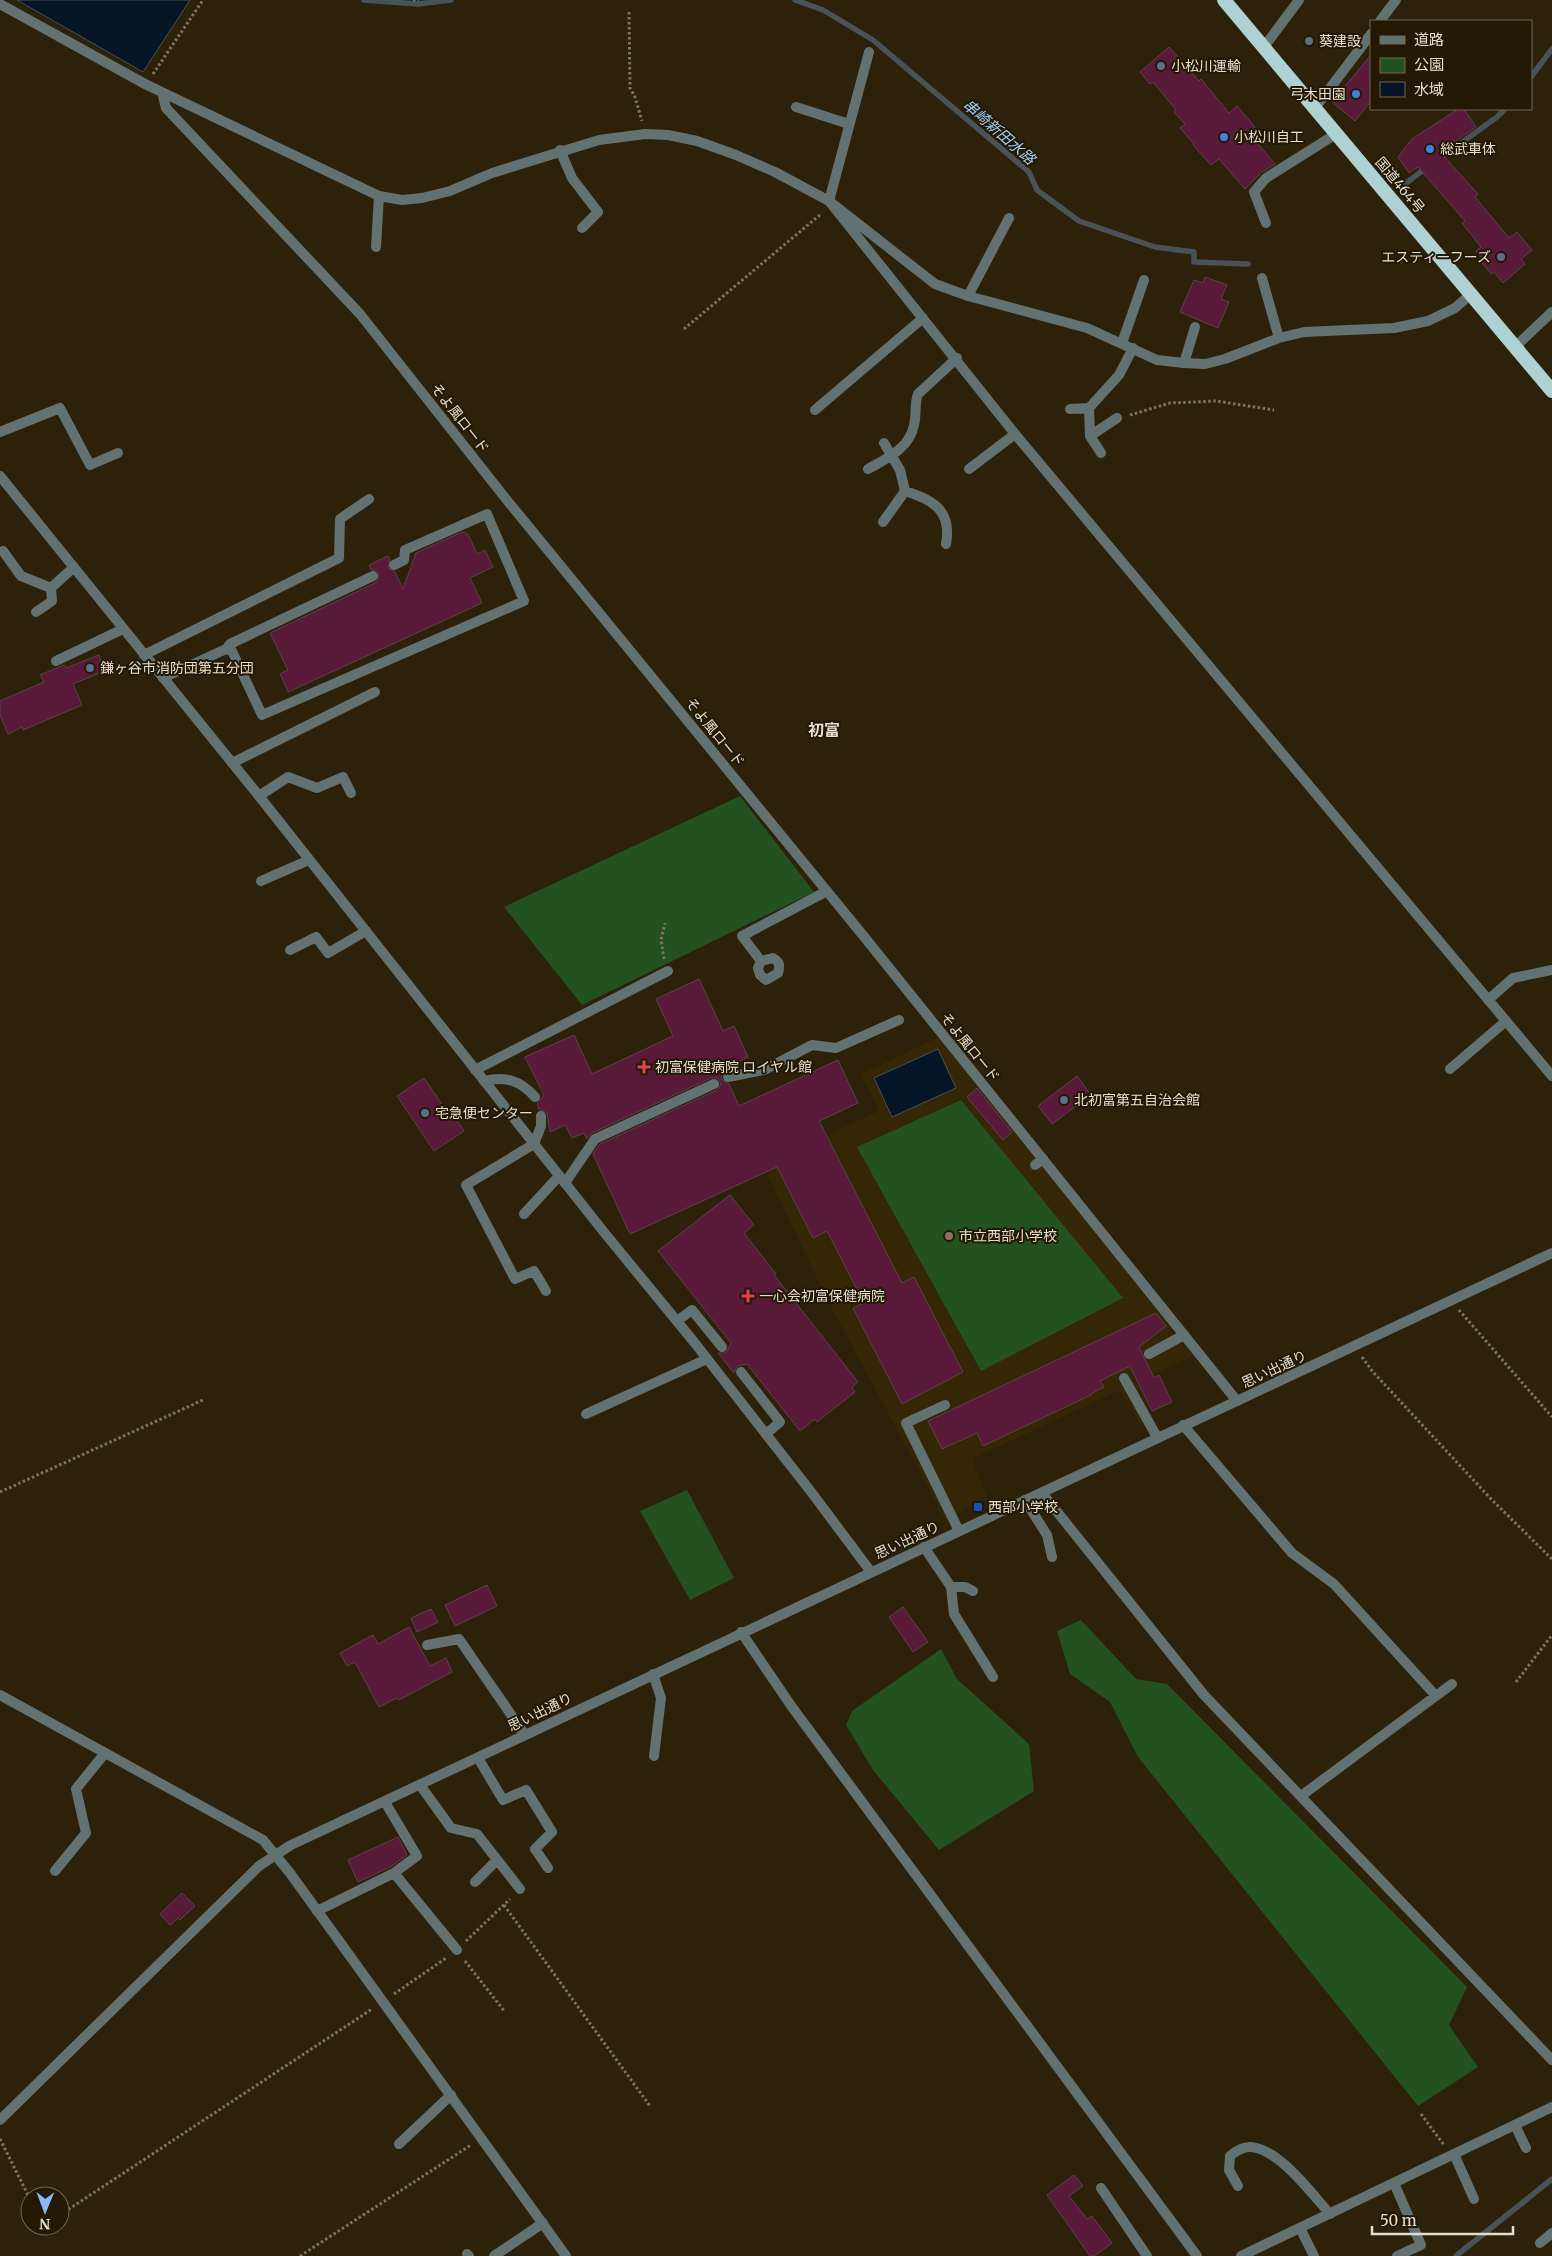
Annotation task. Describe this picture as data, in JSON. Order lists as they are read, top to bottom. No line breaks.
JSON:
{"streets":{"highway":["国道464号"],"street":["そよ風ロード","思い出通り"]},"crossings":[["そよ風ロード","思い出通り"]],"districts":["初富"],"water":["串崎新田水路"],"places":{"other":["葵建設","小松川運輸","弓木田園","小松川自工","総武車体","エスティーフーズ","鎌ヶ谷市消防団第五分団","北初富第五自治会館","宅急便センター","市立西部小学校"],"health":["初富保健病院 ロイヤル館","一心会初富保健病院"],"transit":["西部小学校"]},"legend":["道路","公園","水域"],"scale_bar":"50 m","north":"bottom"}
